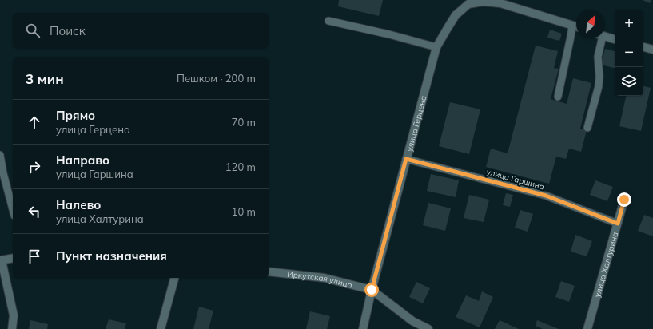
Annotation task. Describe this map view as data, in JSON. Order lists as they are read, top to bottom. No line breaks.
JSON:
{"streets":{"street":["улица Герцена","улица Халтурина","Иркутская улица"],"lane":["улица Гаршина"]},"crossings":[["улица Герцена","улица Гаршина"],["улица Герцена","Иркутская улица"],["улица Гаршина","улица Халтурина"]],"north":"top right","page":{"map_buttons":["+","−"],"search":"Поиск","heading":["3 мин","Пешком · 200 m"],"list":[["Прямо","улица Герцена","70 m"],["Направо","улица Гаршина","120 m"],["Налево","улица Халтурина","10 m"],"Пункт назначения"]}}
